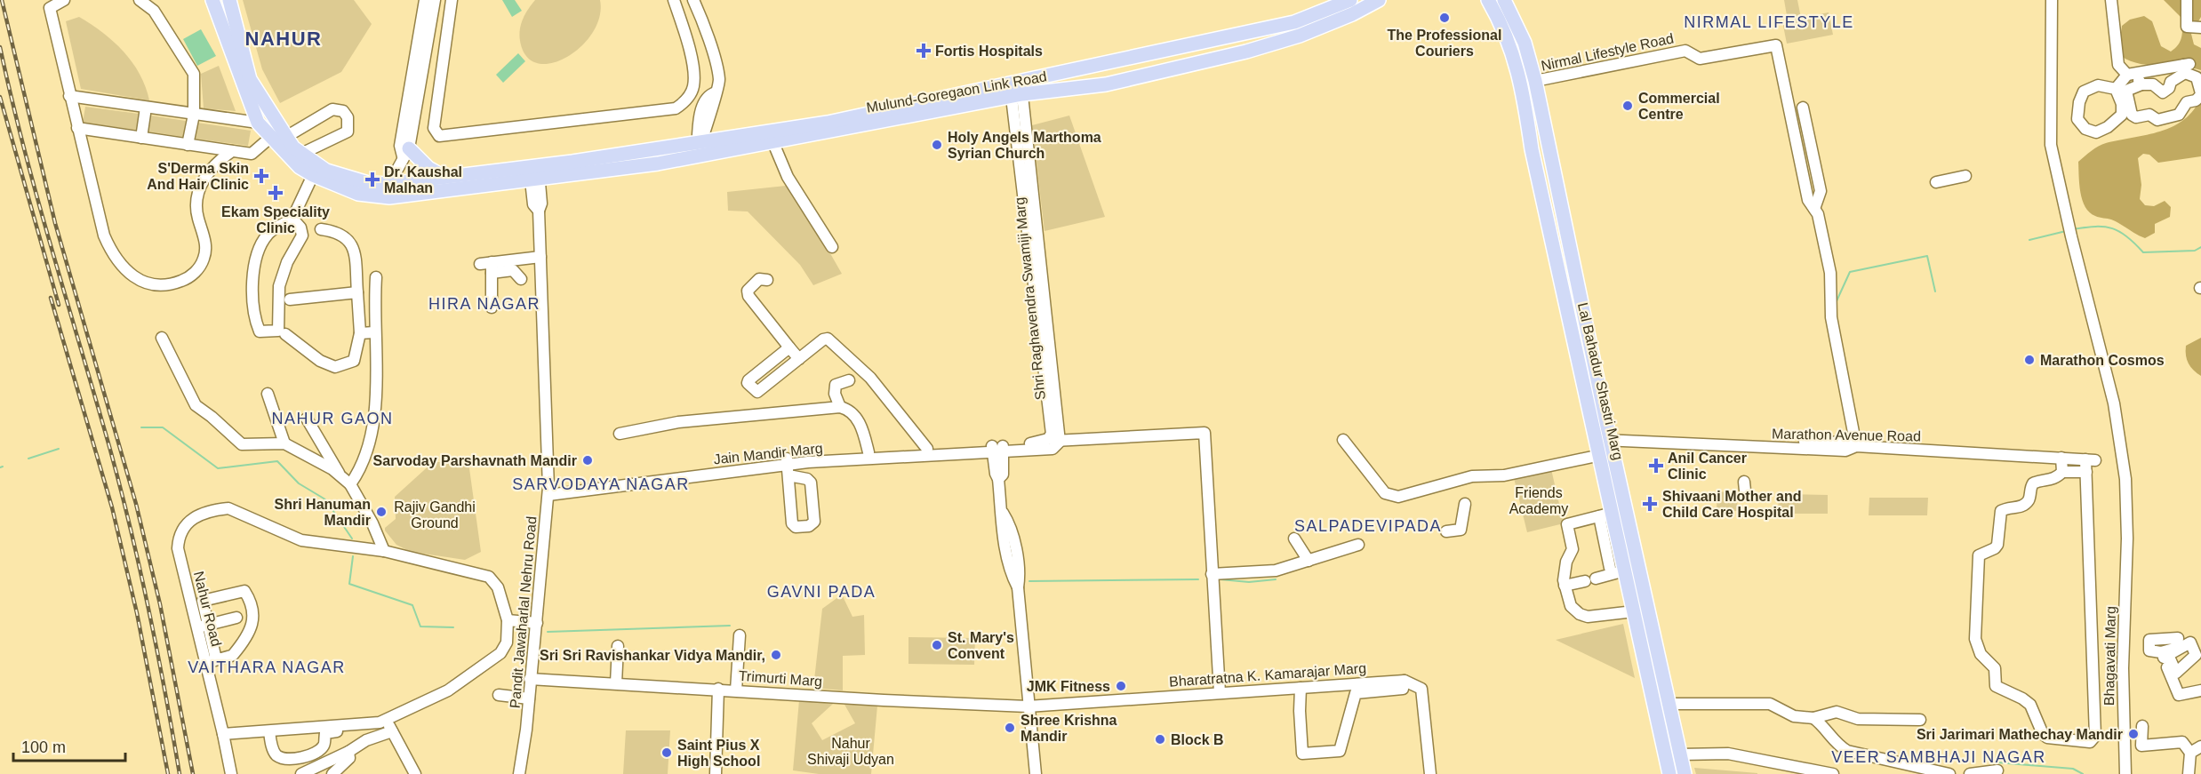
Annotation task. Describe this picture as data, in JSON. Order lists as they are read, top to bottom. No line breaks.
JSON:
{"streets":{"main road":["Mulund-Goregaon Link Road","Lal Bahadur Shastri Marg"],"street":["Nirmal Lifestyle Road","Shri Raghavendra Swamiji Marg","Marathon Avenue Road","Jain Mandir Marg","Nahur Road","Pandit Jawaharlal Nehru Road","Bhagavati Marg","Bharatratna K. Kamarajar Marg","Trimurti Marg"]},"crossings":[["Nirmal Lifestyle Road","Lal Bahadur Shastri Marg"],["Mulund-Goregaon Link Road","Shri Raghavendra Swamiji Marg"],["Mulund-Goregaon Link Road","Pandit Jawaharlal Nehru Road"],["Lal Bahadur Shastri Marg","Marathon Avenue Road"],["Jain Mandir Marg","Pandit Jawaharlal Nehru Road"],["Pandit Jawaharlal Nehru Road","Trimurti Marg"],["Bharatratna K. Kamarajar Marg","Trimurti Marg"]],"districts":["NIRMAL LIFESTYLE","NAHUR","HIRA NAGAR","NAHUR GAON","SARVODAYA NAGAR","SALPADEVIPADA","GAVNI PADA","VAITHARA NAGAR","VEER SAMBHAJI NAGAR"],"parks":["Friends Academy","Rajiv Gandhi Ground","Nahur Shivaji Udyan"],"places":{"other":["The Professional Couriers","Commercial Centre","Holy Angels Marthoma Syrian Church","Marathon Cosmos","Sarvoday Parshavnath Mandir","Shri Hanuman Mandir","St. Mary's Convent","Sri Sri Ravishankar Vidya Mandir,","JMK Fitness","Shree Krishna Mandir","Sri Jarimari Mathechay Mandir","Block B","Saint Pius X High School"],"health":["Fortis Hospitals","S'Derma Skin And Hair Clinic","Dr. Kaushal Malhan","Ekam Speciality Clinic","Anil Cancer Clinic","Shivaani Mother and Child Care Hospital"]},"scale_bar":"100 m"}
